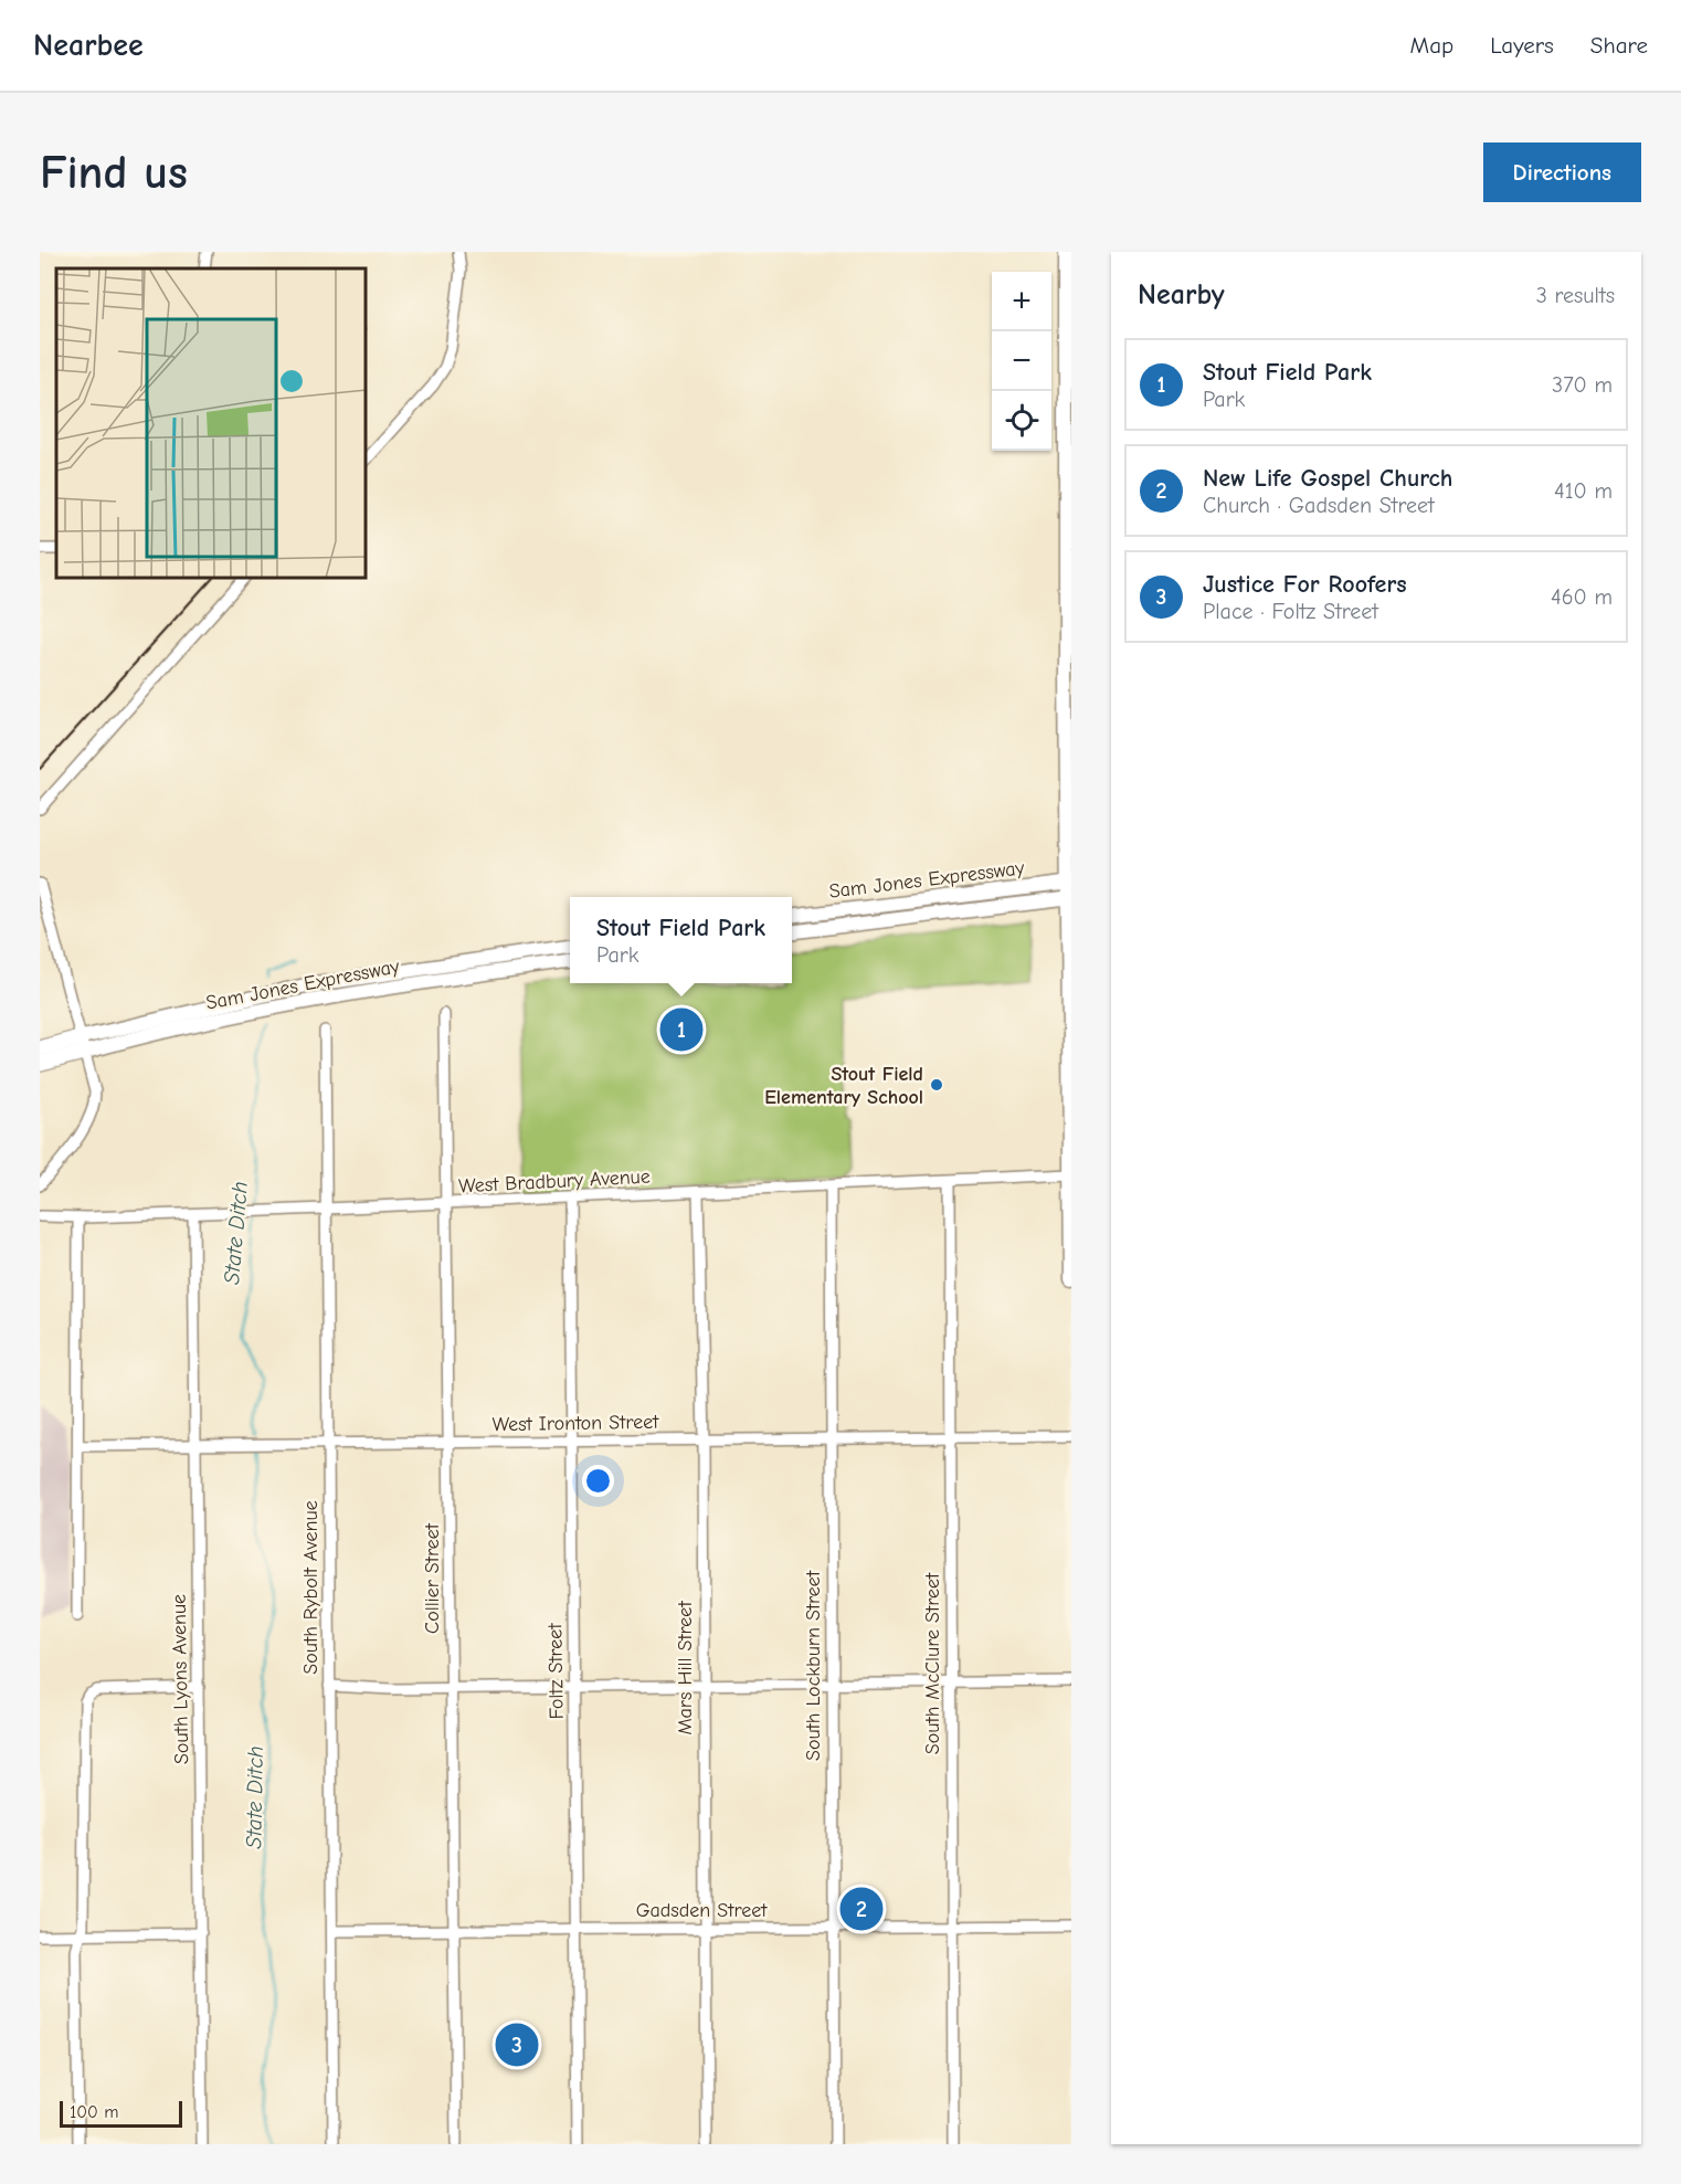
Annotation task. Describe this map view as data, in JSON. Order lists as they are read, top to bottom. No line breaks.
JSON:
{"streets":{"highway":["Sam Jones Expressway"],"street":["West Bradbury Avenue","West Ironton Street","Collier Street","South Rybolt Avenue","South McClure Street","South Lockburn Street","Mars Hill Street","Foltz Street","South Lyons Avenue","Gadsden Street"]},"crossings":[["West Bradbury Avenue","Collier Street"],["West Bradbury Avenue","South Rybolt Avenue"],["West Bradbury Avenue","South McClure Street"],["West Bradbury Avenue","South Lockburn Street"],["West Bradbury Avenue","Mars Hill Street"],["West Bradbury Avenue","Foltz Street"],["West Bradbury Avenue","South Lyons Avenue"],["West Ironton Street","Collier Street"],["West Ironton Street","South Rybolt Avenue"],["West Ironton Street","South McClure Street"],["West Ironton Street","South Lockburn Street"],["West Ironton Street","Mars Hill Street"],["West Ironton Street","Foltz Street"],["West Ironton Street","South Lyons Avenue"],["Collier Street","Gadsden Street"],["South Rybolt Avenue","Gadsden Street"],["South McClure Street","Gadsden Street"],["South Lockburn Street","Gadsden Street"],["Mars Hill Street","Gadsden Street"],["Foltz Street","Gadsden Street"]],"water":["State Ditch"],"places":["Stout Field Elementary School"],"scale_bar":"100 m","page":{"header":"Nearbee","nav":["Map","Layers","Share"],"buttons":"Directions","title":"Find us","heading":["Nearby","3 results"],"map_buttons":["+","−"],"list":[{"mark":"1","name":"Stout Field Park","note":"Park","value":"370 m"},{"mark":"2","name":"New Life Gospel Church","note":"Church · Gadsden Street","value":"410 m"},{"mark":"3","name":"Justice For Roofers","note":"Place · Foltz Street","value":"460 m"}],"popup":["Stout Field Park","Park"],"pins":["1","2","3"],"scale":"100 m"}}
